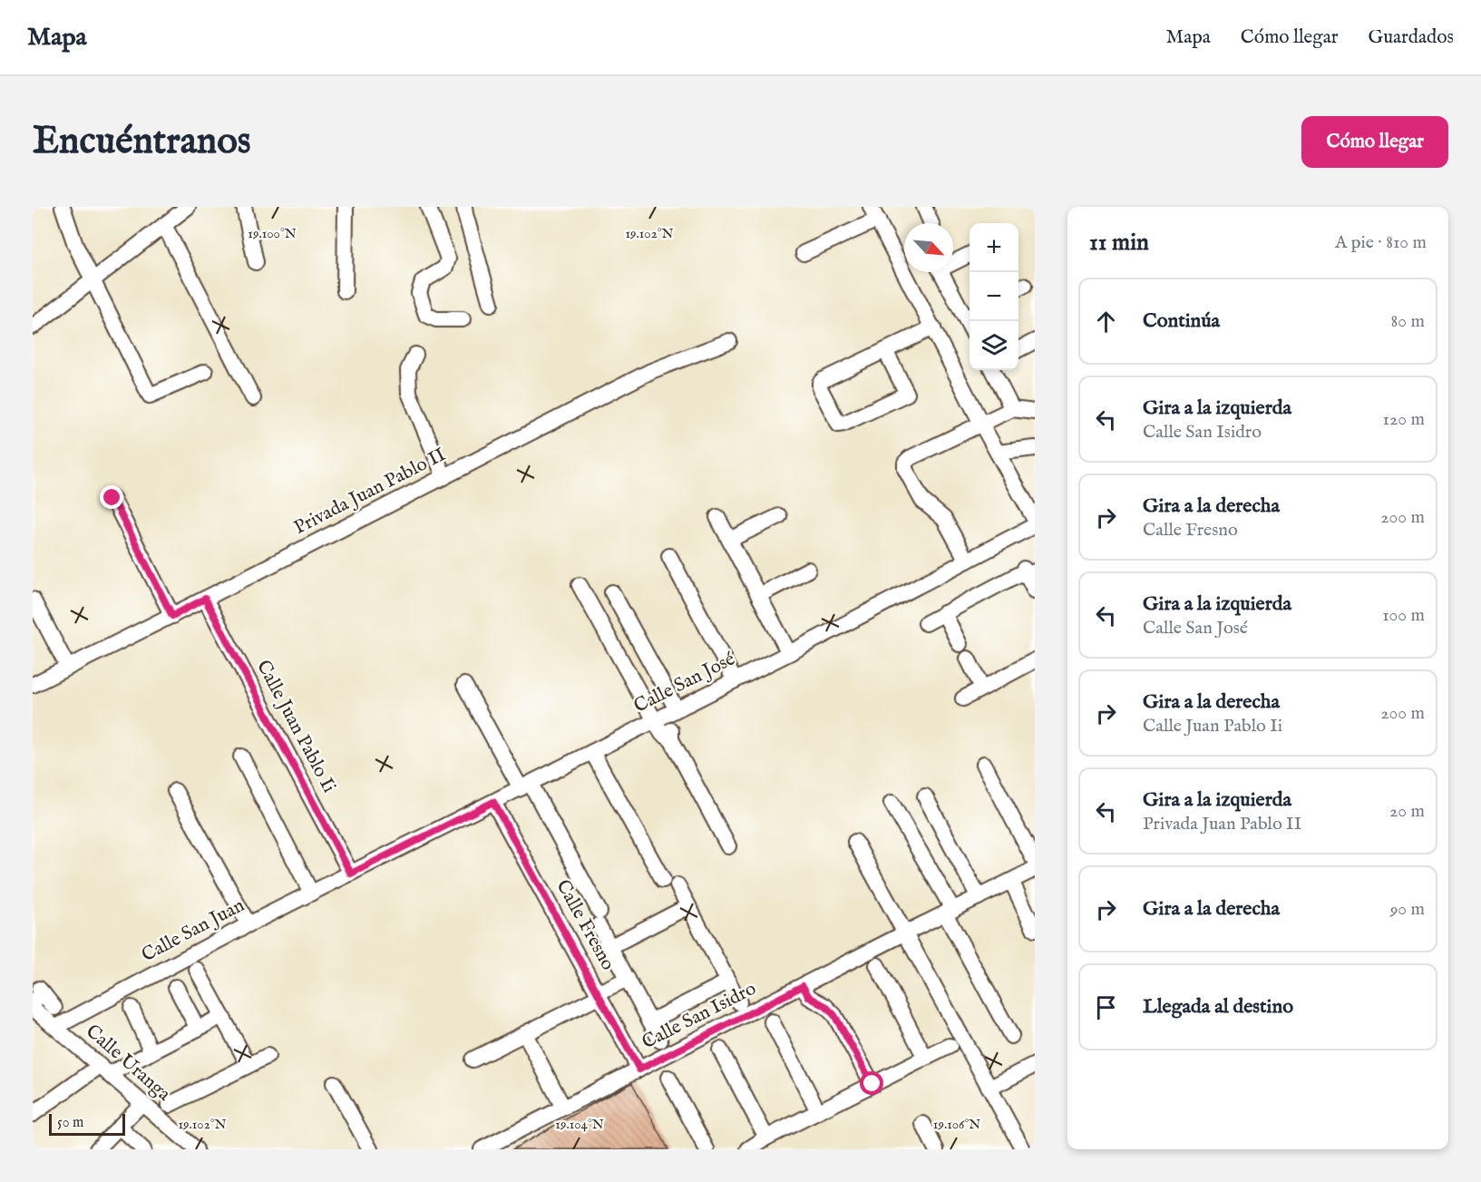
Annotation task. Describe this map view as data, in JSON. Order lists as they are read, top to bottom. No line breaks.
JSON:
{"streets":{"street":["Privada Juan Pablo II","Calle San José","Calle Juan Pablo Ii","Calle Fresno","Calle San Juan","Calle San Isidro","Calle Uranga"]},"crossings":[["Privada Juan Pablo II","Calle Juan Pablo Ii"],["Calle San José","Calle Juan Pablo Ii"],["Calle San José","Calle Fresno"],["Calle San José","Calle San Juan"],["Calle Juan Pablo Ii","Calle San Juan"],["Calle Fresno","Calle San Isidro"],["Calle San Juan","Calle Uranga"]],"scale_bar":"50 m","north":"bottom right","page":{"header":"Mapa","nav":["Mapa","Cómo llegar","Guardados"],"buttons":"Cómo llegar","title":"Encuéntranos","heading":["11 min","A pie · 810 m"],"map_buttons":["+","−"],"list":[["Continúa","80 m"],["Gira a la izquierda","Calle San Isidro","120 m"],["Gira a la derecha","Calle Fresno","200 m"],["Gira a la izquierda","Calle San José","100 m"],["Gira a la derecha","Calle Juan Pablo Ii","200 m"],["Gira a la izquierda","Privada Juan Pablo II","20 m"],["Gira a la derecha","90 m"],"Llegada al destino"],"scale":"50 m"},"coordinates":["19.100°N","19.102°N","19.104°N","19.106°N"]}
